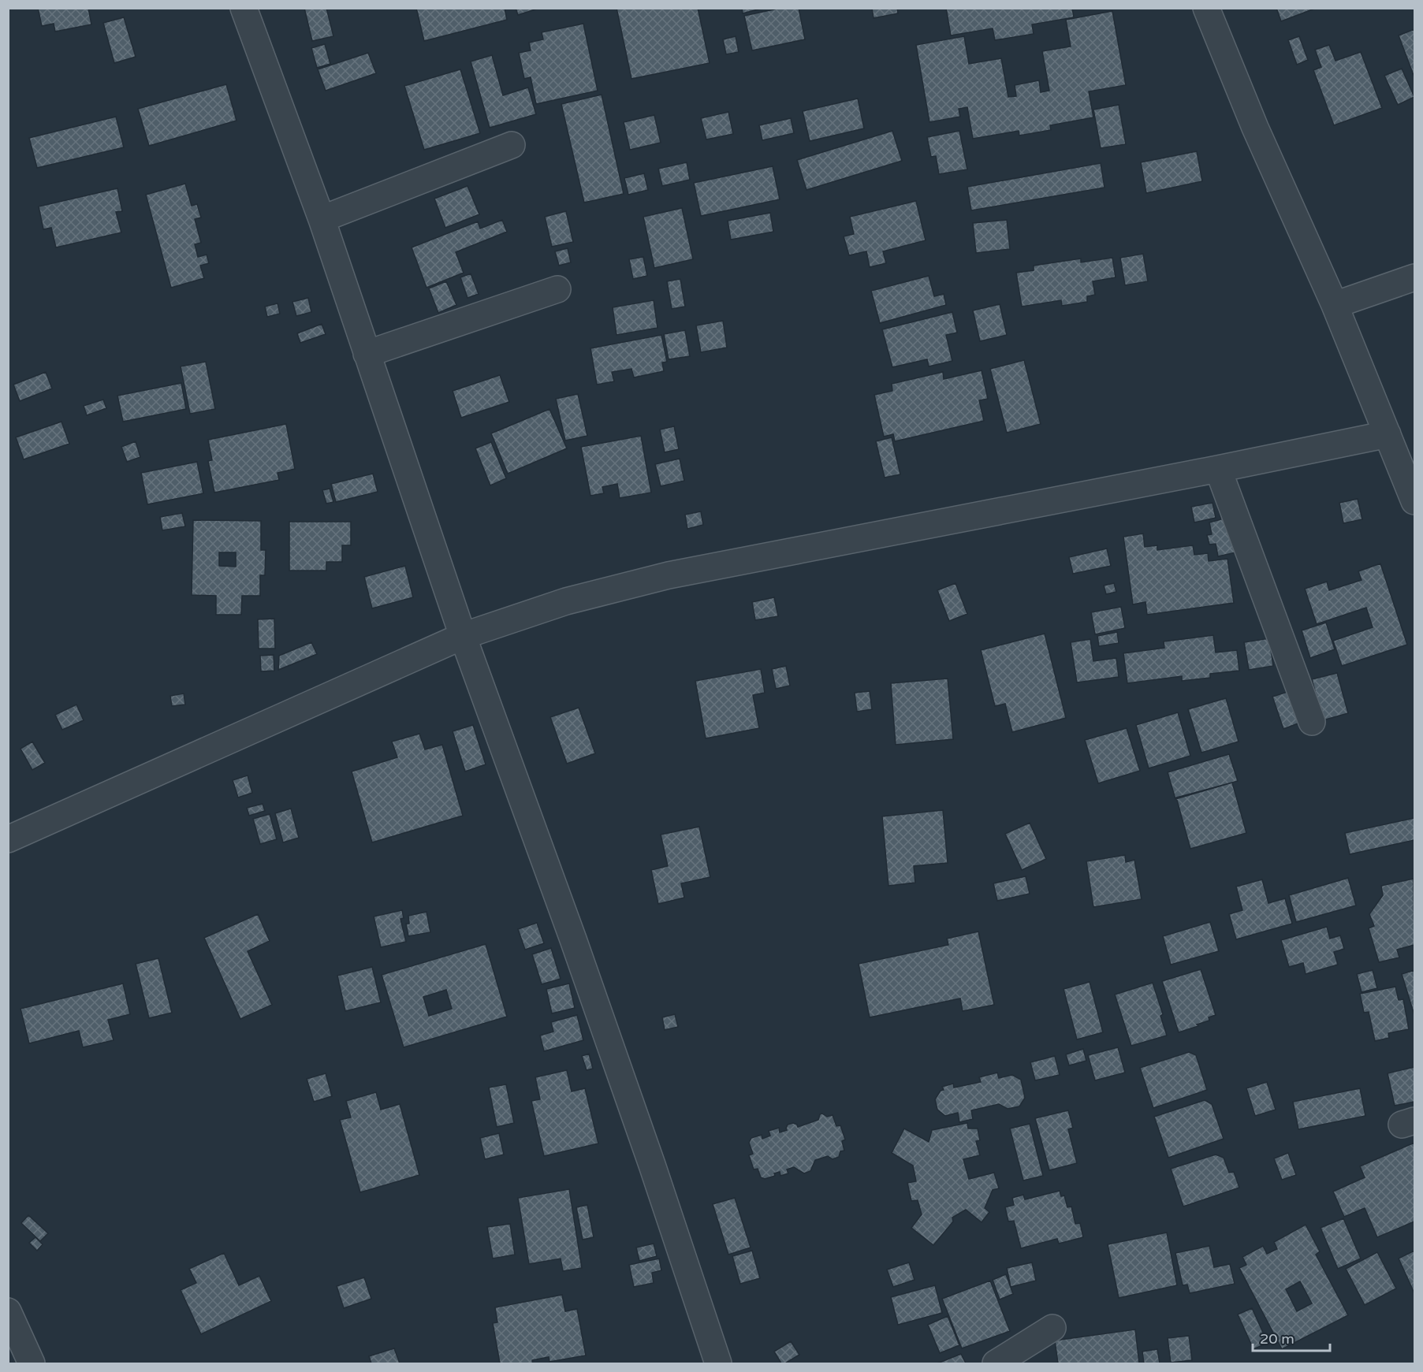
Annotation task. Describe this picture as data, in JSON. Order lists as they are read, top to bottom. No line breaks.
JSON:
{"scale_bar":"20 m"}
